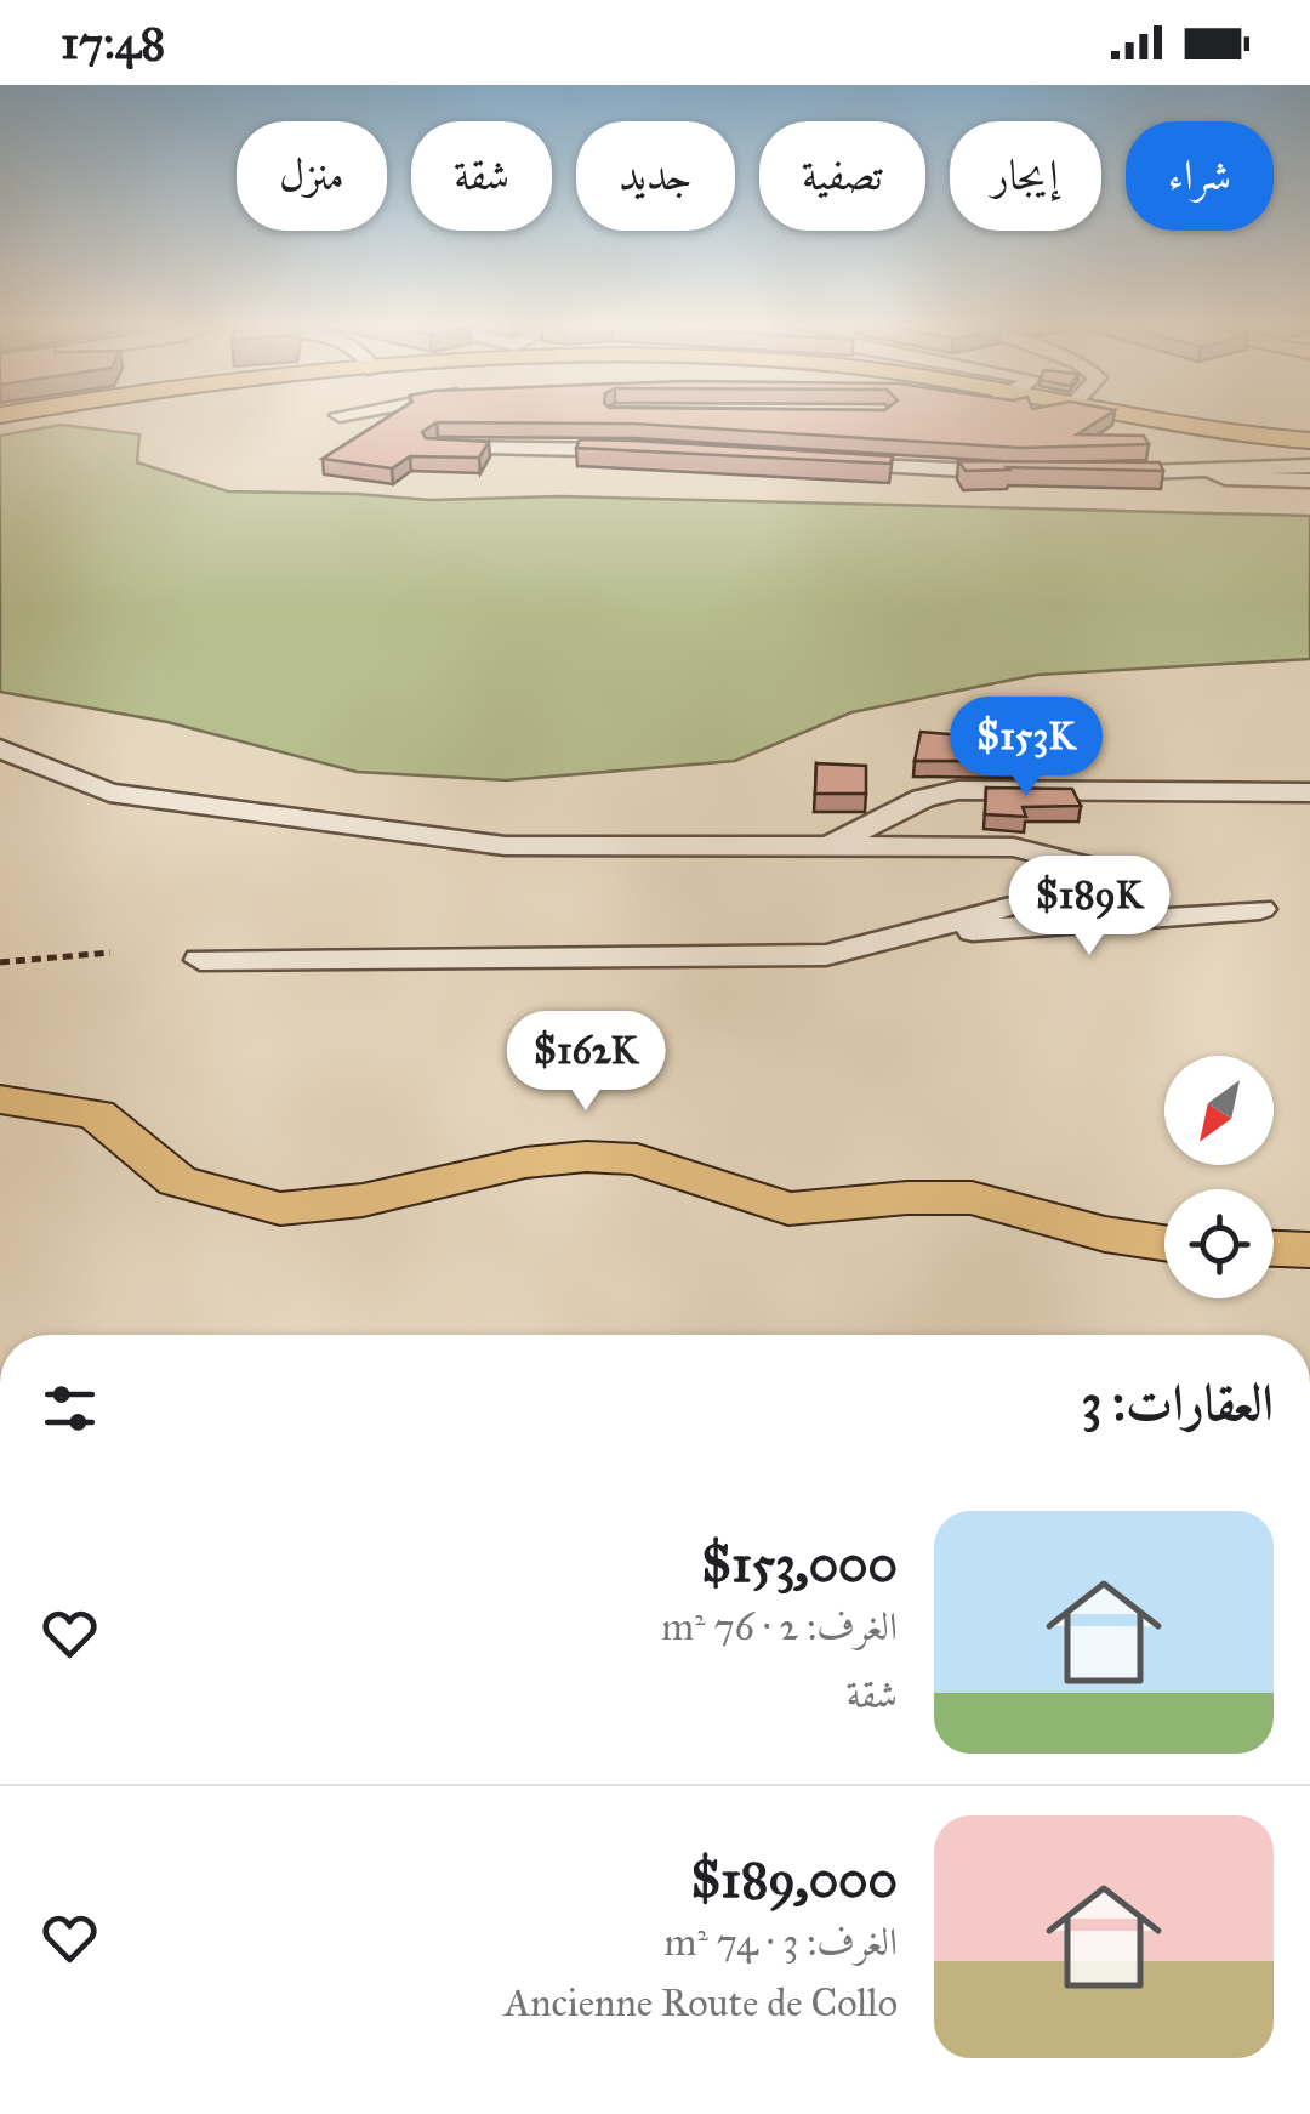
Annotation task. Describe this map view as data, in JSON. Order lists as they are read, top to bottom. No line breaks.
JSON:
{"north":"bottom left","page":{"status":"17:48","chip":["شراء","إيجار","تصفية","جديد","شقة","منزل"],"price":["$153K","$189K","$162K"],"heading":"العقارات: 3","list":[{"name":"$153,000","note":"الغرف: 2 · 76 m² · شقة"},{"name":"$189,000","note":"الغرف: 3 · 74 m² · Ancienne Route de Collo"}]}}
